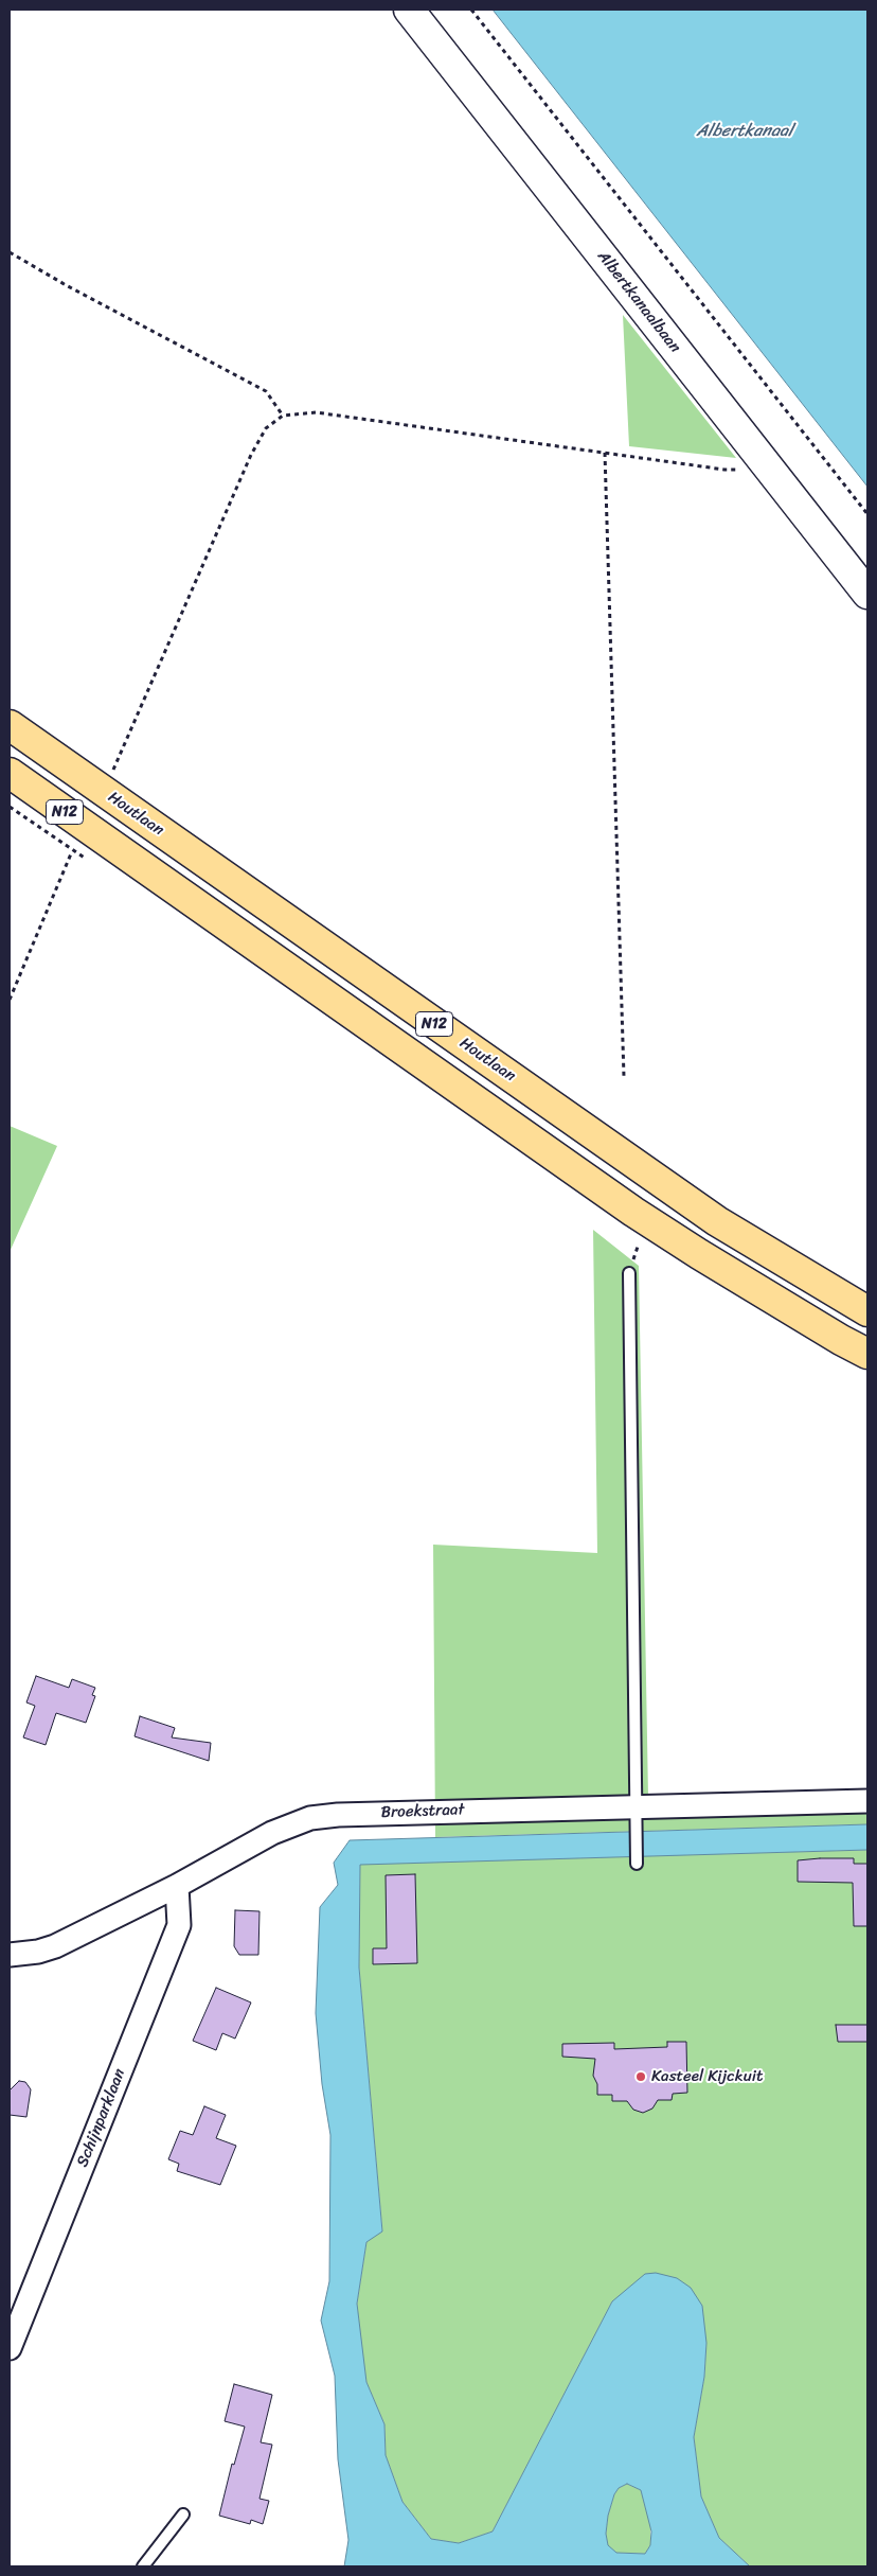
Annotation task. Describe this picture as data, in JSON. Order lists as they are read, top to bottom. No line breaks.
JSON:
{"streets":{"main road":["N12","Houtlaan"],"street":["Albertkanaalbaan","Broekstraat","Schijnparklaan"]},"crossings":[["Broekstraat","Schijnparklaan"]],"water":["Albertkanaal"],"places":["Kasteel Kijckuit"]}
